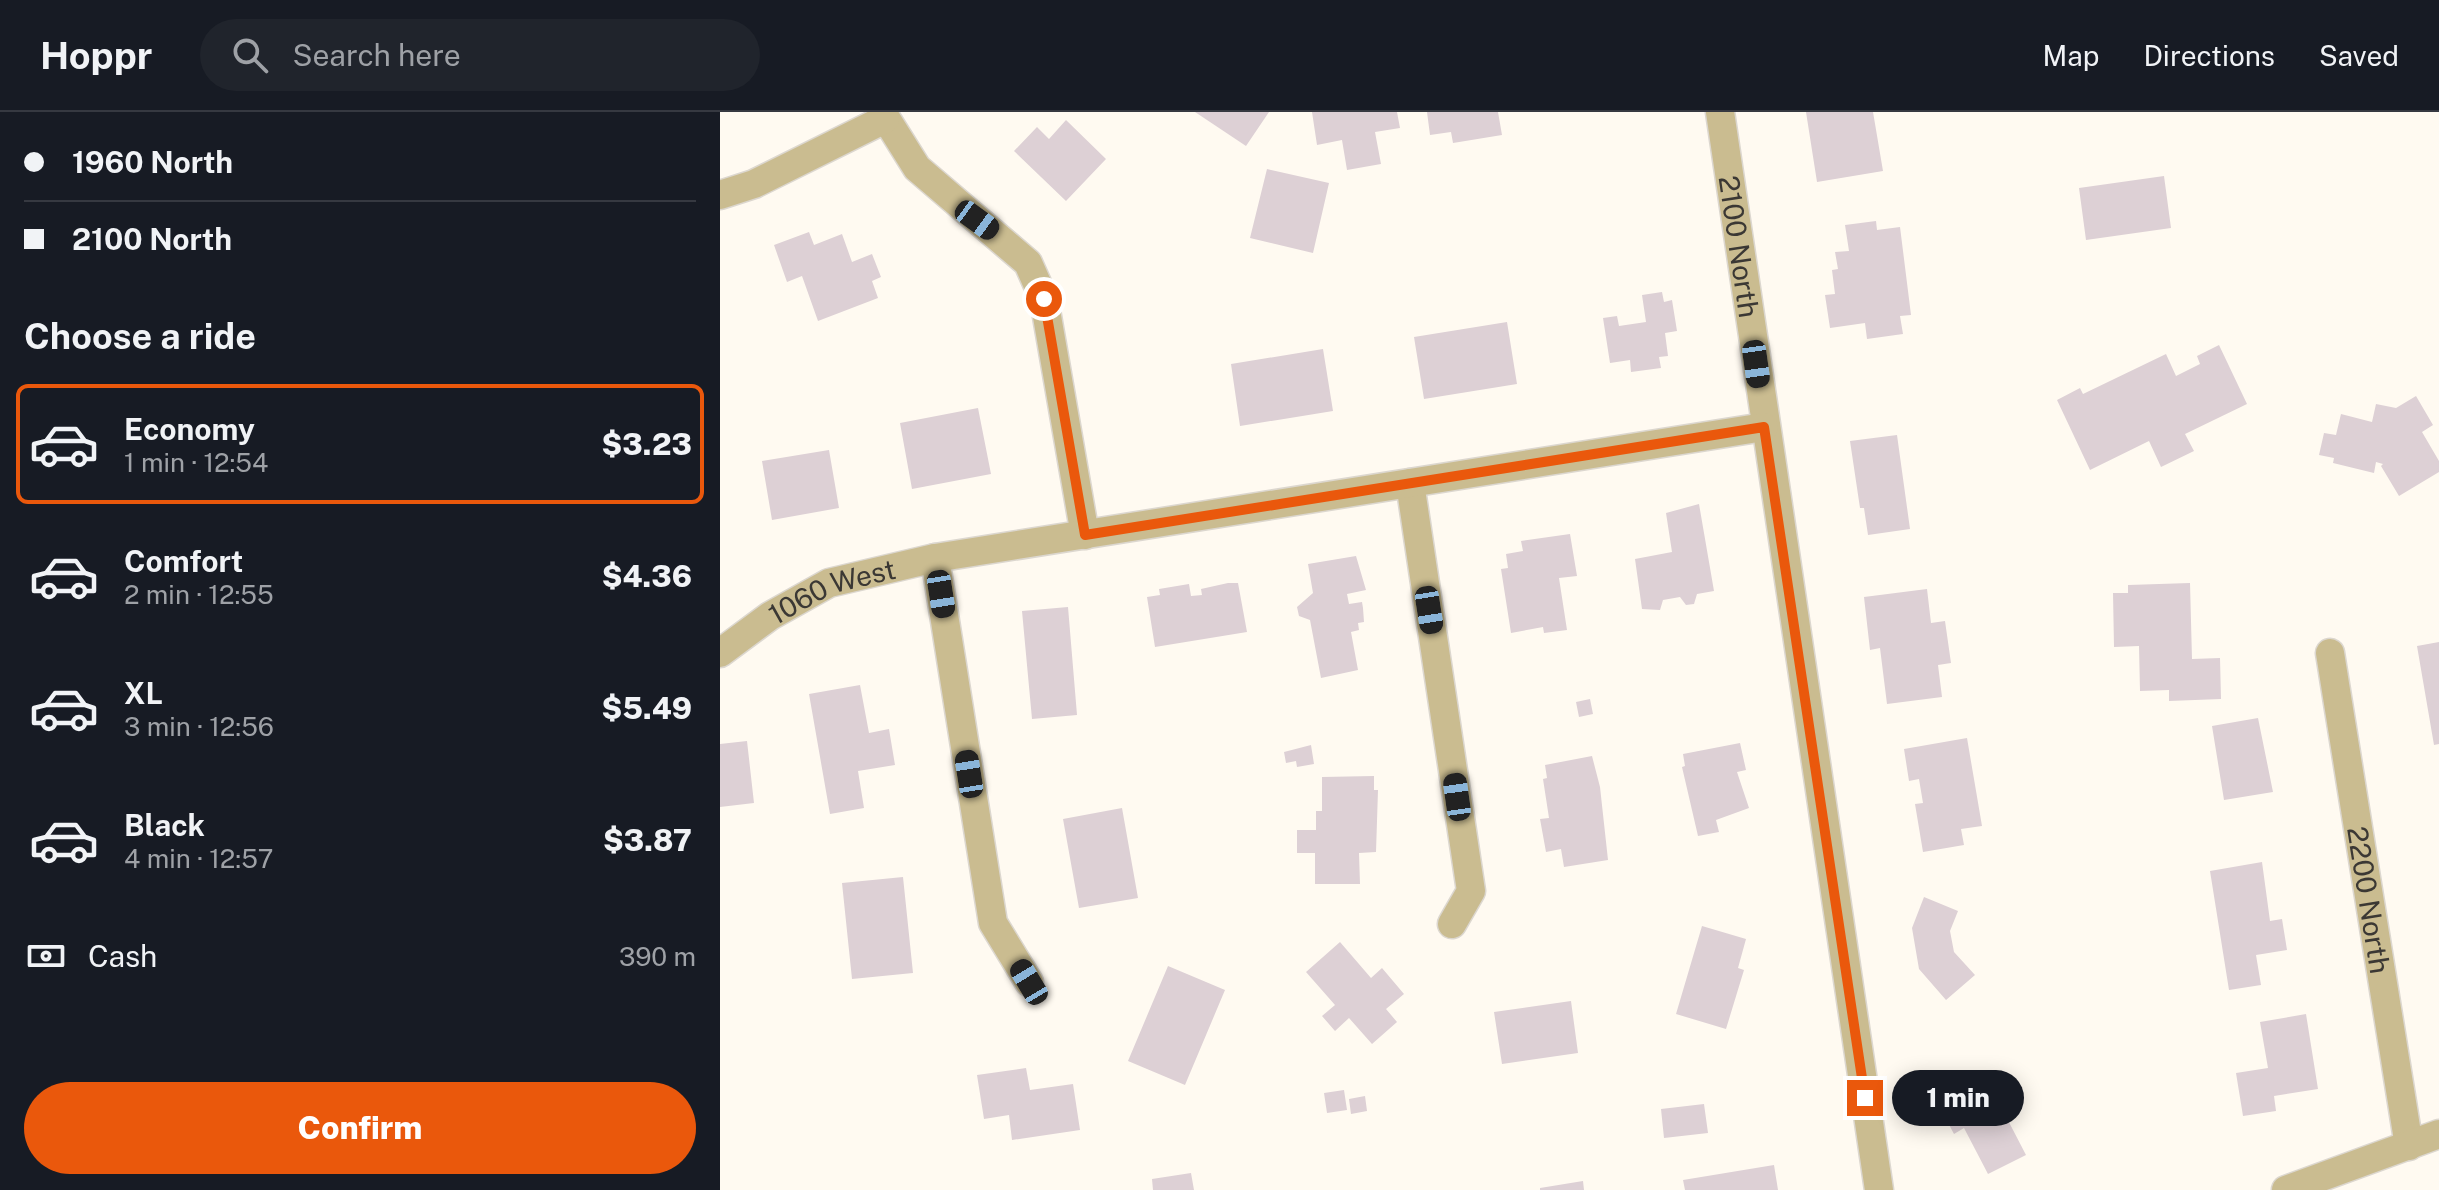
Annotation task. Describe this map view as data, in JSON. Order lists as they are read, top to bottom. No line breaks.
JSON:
{"streets":{"street":["2100 North","1060 West","2200 North"]},"crossings":[["2100 North","1060 West"]],"page":{"header":"Hoppr","search":"Search here","nav":["Map","Directions","Saved"],"banner":["1960 North","2100 North"],"heading":"Choose a ride","list":[{"name":"Economy","note":"1 min · 12:54","value":"$3.23"},{"name":"Comfort","note":"2 min · 12:55","value":"$4.36"},{"name":"XL","note":"3 min · 12:56","value":"$5.49"},{"name":"Black","note":"4 min · 12:57","value":"$3.87"}],"pay":["Cash","390 m"],"buttons":"Confirm","bubble":"1 min"}}
